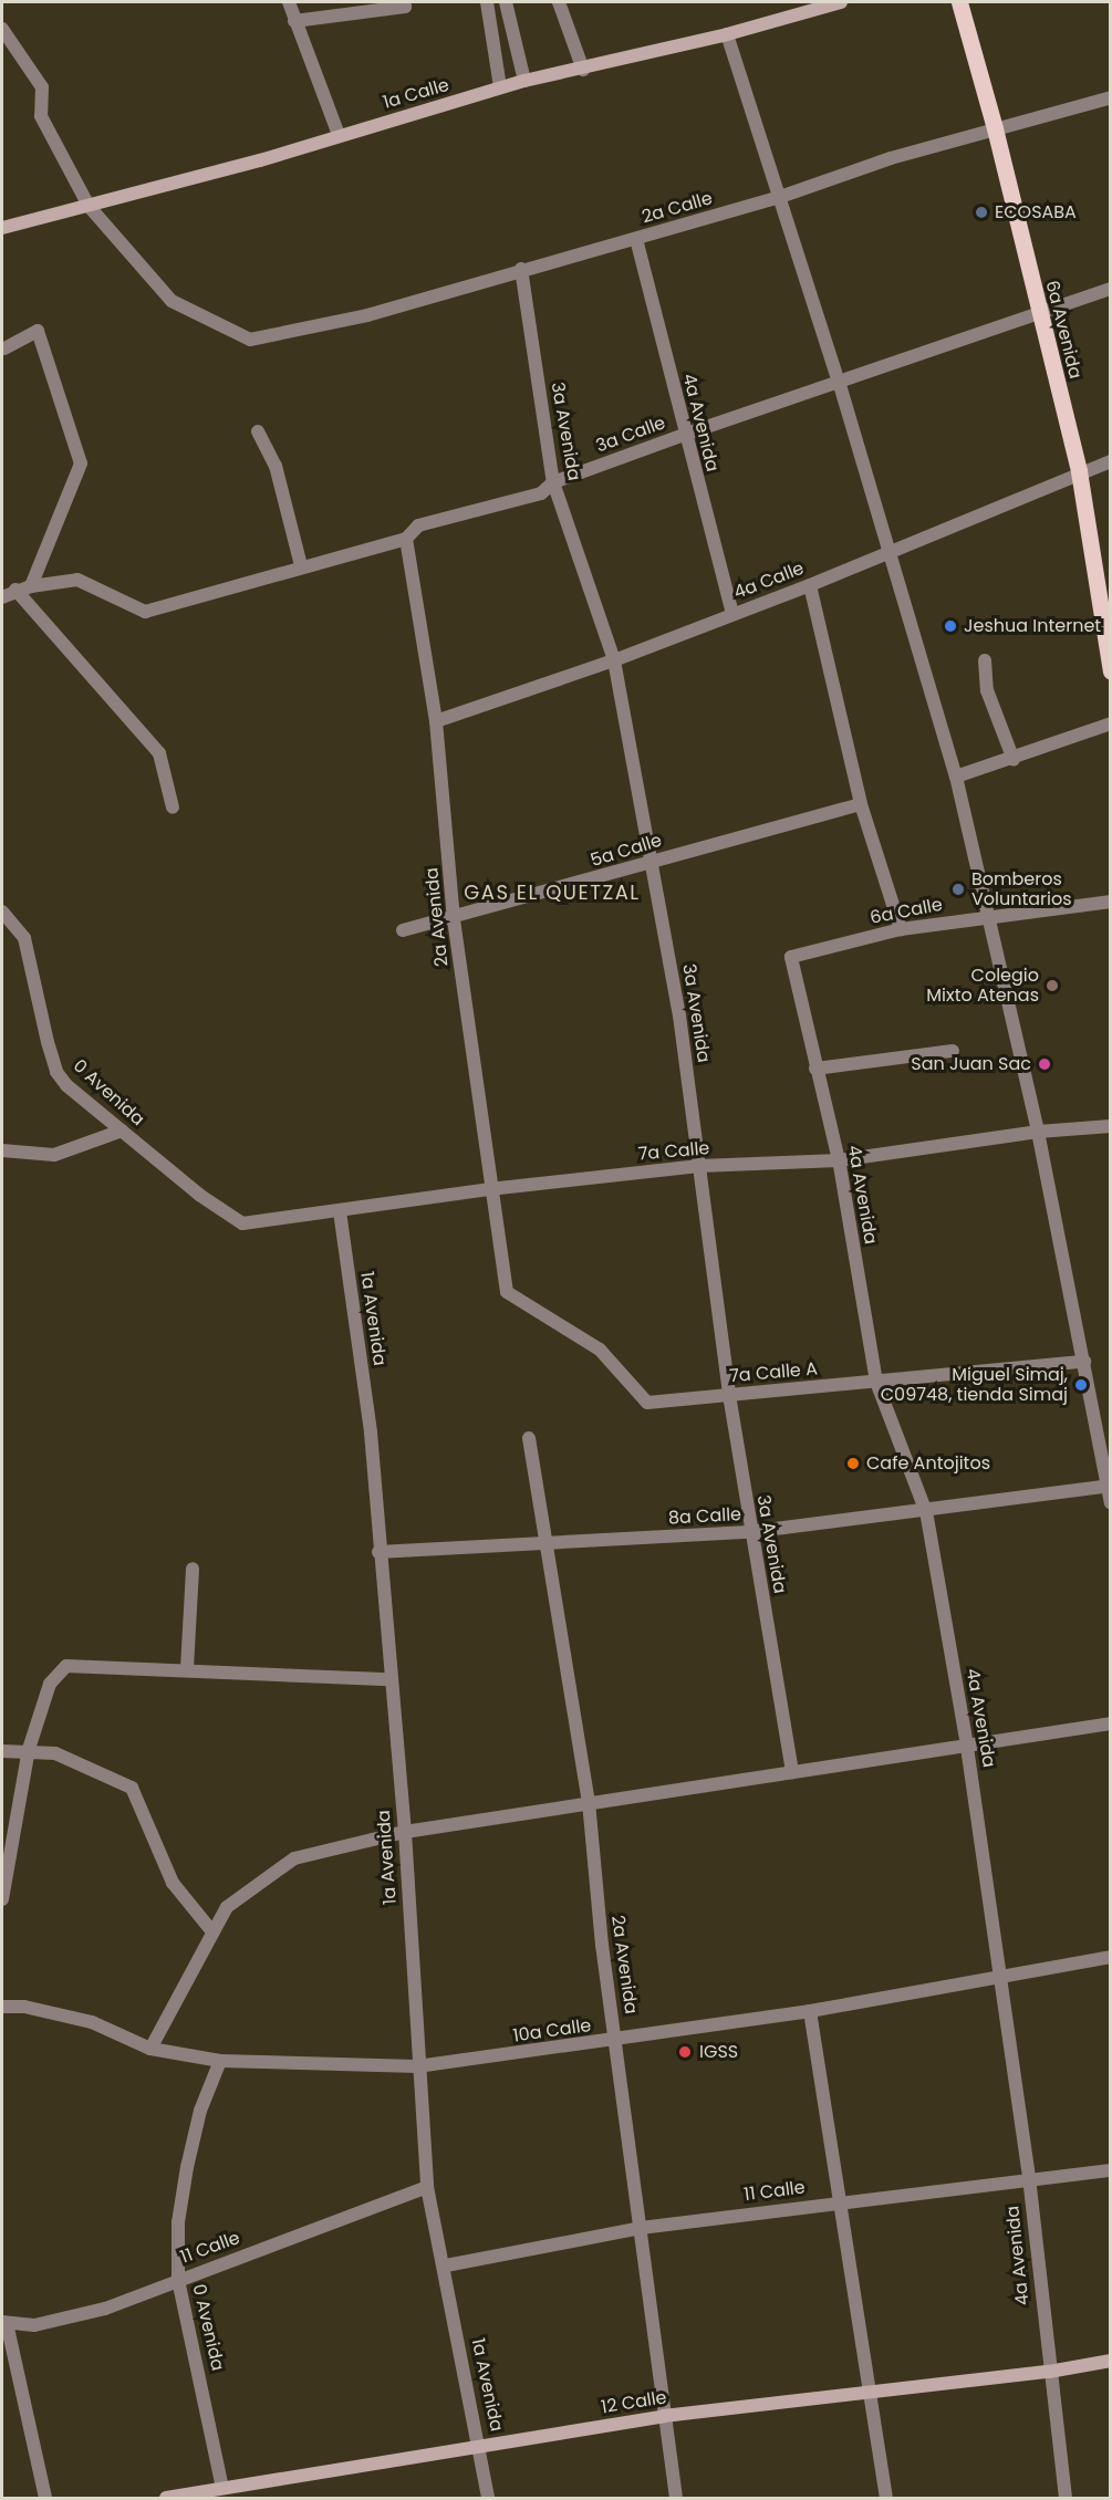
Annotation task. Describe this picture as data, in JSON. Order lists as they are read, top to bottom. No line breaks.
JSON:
{"streets":{"main road":["6a Avenida"],"street":["1a Calle","2a Calle","4a Avenida","3a Avenida","3a Calle","4a Calle","5a Calle","6a Calle","2a Avenida","0 Avenida","7a Calle","1a Avenida","7a Calle A","8a Calle","10a Calle","11 Calle","12 Calle"]},"crossings":[["1a Calle","2a Calle"],["2a Calle","6a Avenida"],["2a Calle","4a Avenida"],["2a Calle","3a Avenida"],["6a Avenida","3a Calle"],["6a Avenida","4a Calle"],["4a Avenida","3a Calle"],["4a Avenida","4a Calle"],["4a Avenida","6a Calle"],["4a Avenida","7a Calle"],["4a Avenida","7a Calle A"],["4a Avenida","8a Calle"],["4a Avenida","10a Calle"],["4a Avenida","11 Calle"],["4a Avenida","12 Calle"],["3a Avenida","3a Calle"],["3a Avenida","4a Calle"],["3a Avenida","5a Calle"],["3a Avenida","7a Calle"],["3a Avenida","7a Calle A"],["3a Avenida","8a Calle"],["3a Calle","2a Avenida"],["4a Calle","2a Avenida"],["5a Calle","2a Avenida"],["2a Avenida","7a Calle"],["2a Avenida","7a Calle A"],["2a Avenida","8a Calle"],["2a Avenida","10a Calle"],["2a Avenida","11 Calle"],["2a Avenida","12 Calle"],["0 Avenida","7a Calle"],["0 Avenida","10a Calle"],["0 Avenida","11 Calle"],["0 Avenida","12 Calle"],["7a Calle","1a Avenida"],["1a Avenida","8a Calle"],["1a Avenida","10a Calle"],["1a Avenida","11 Calle"],["1a Avenida","12 Calle"]],"districts":["GAS EL QUETZAL"],"places":["ECOSABA","Jeshua Internet","Bomberos Voluntarios","Colegio Mixto Atenas","San Juan Sac","Miguel Simaj, C09748, tienda Simaj","Cafe Antojitos","IGSS"]}
